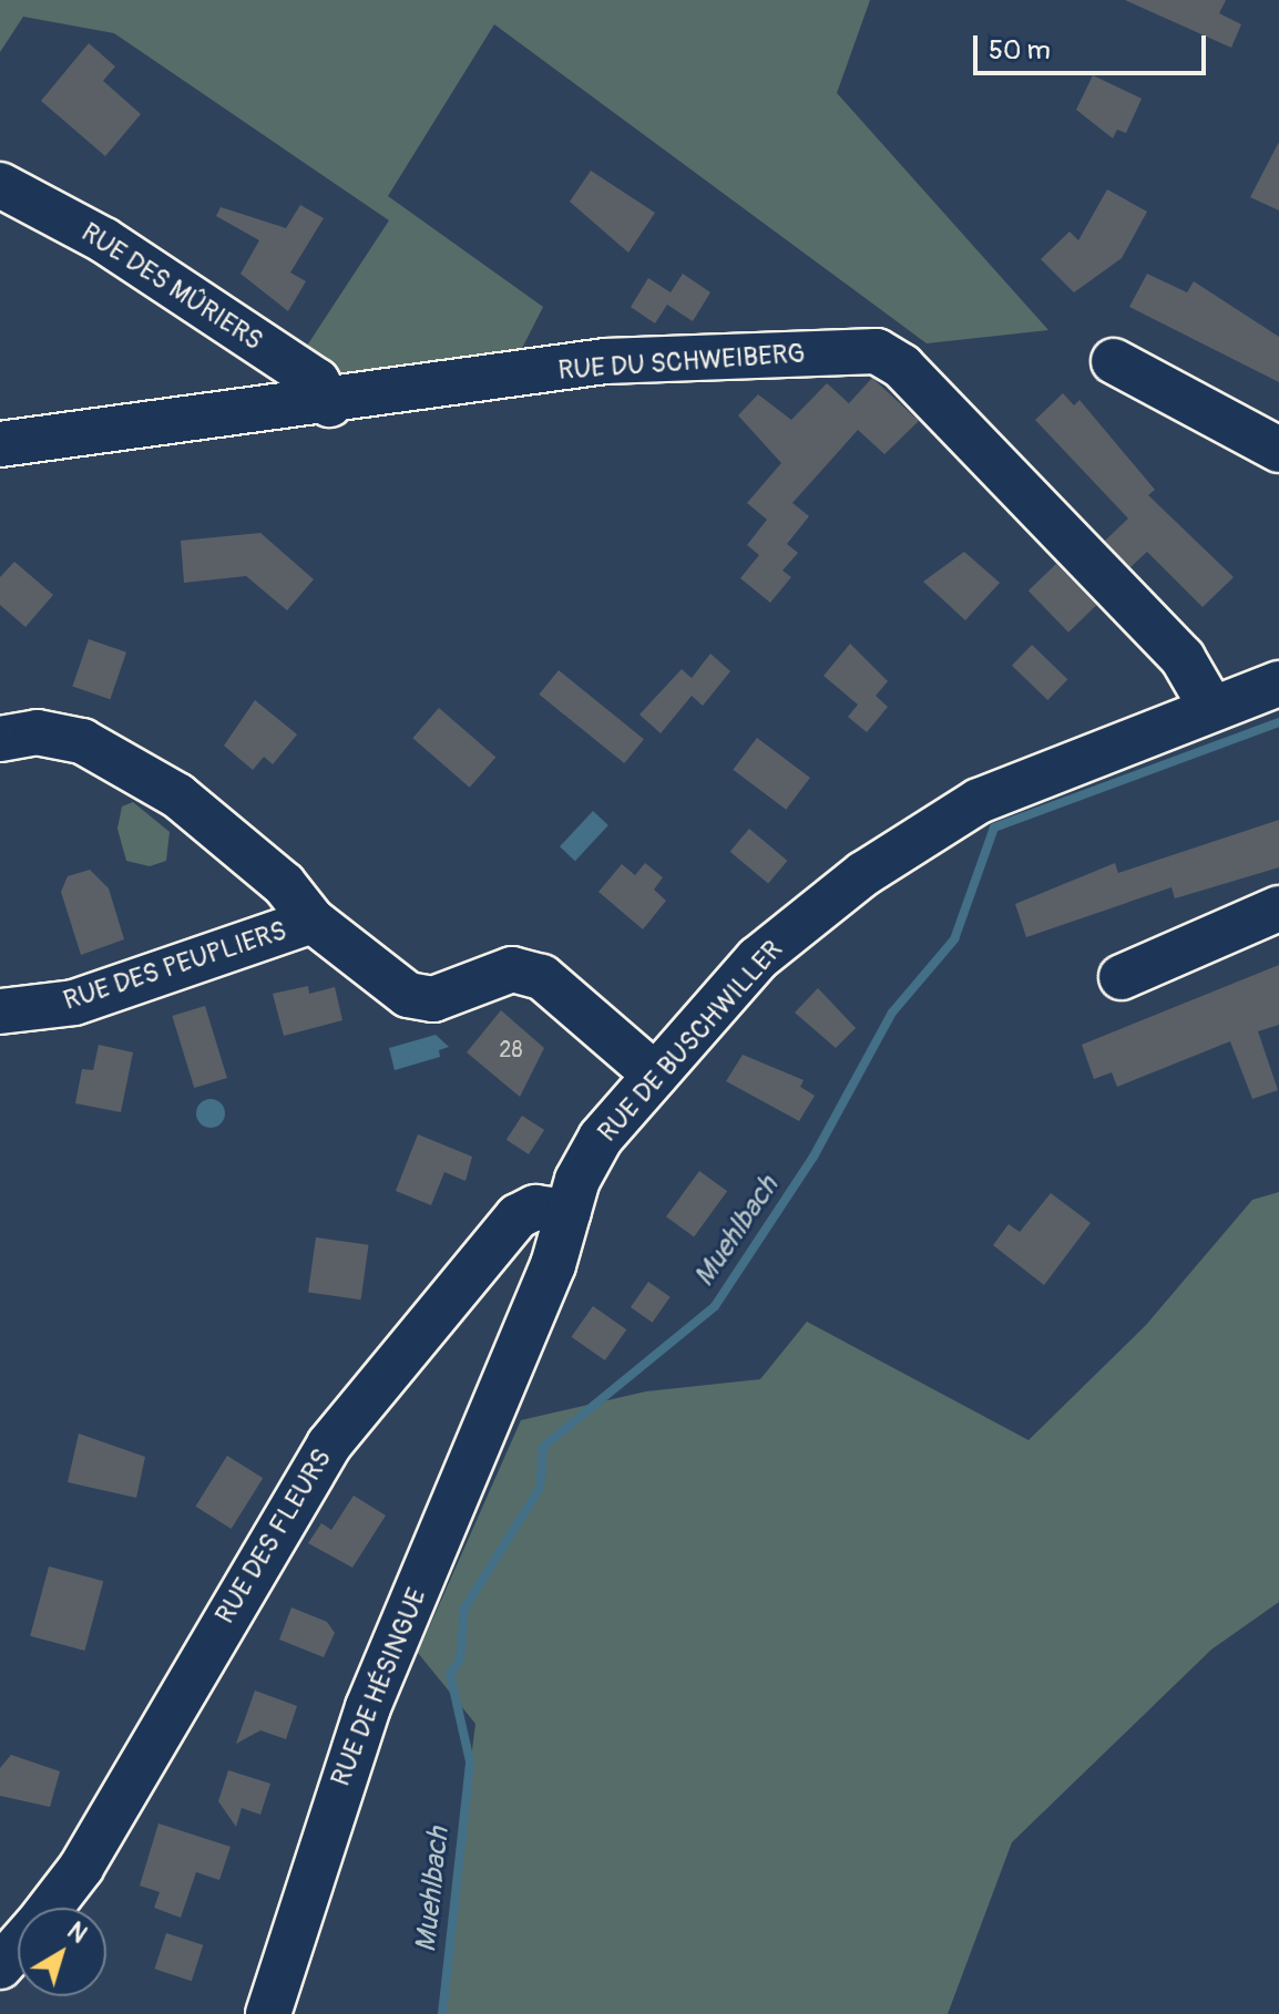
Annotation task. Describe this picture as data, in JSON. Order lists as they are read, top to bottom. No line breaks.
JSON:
{"streets":{"street":["RUE DES MÛRIERS","RUE DU SCHWEIBERG","RUE DES PEUPLIERS","RUE DE BUSCHWILLER","RUE DES FLEURS","RUE DE HÉSINGUE"]},"crossings":[["RUE DES MÛRIERS","RUE DU SCHWEIBERG"],["RUE DU SCHWEIBERG","RUE DE BUSCHWILLER"],["RUE DES PEUPLIERS","RUE DE BUSCHWILLER"],["RUE DE BUSCHWILLER","RUE DES FLEURS"],["RUE DE BUSCHWILLER","RUE DE HÉSINGUE"]],"water":["Muehlbach"],"house_numbers":["28"],"scale_bar":"50 m","north":"top right"}
